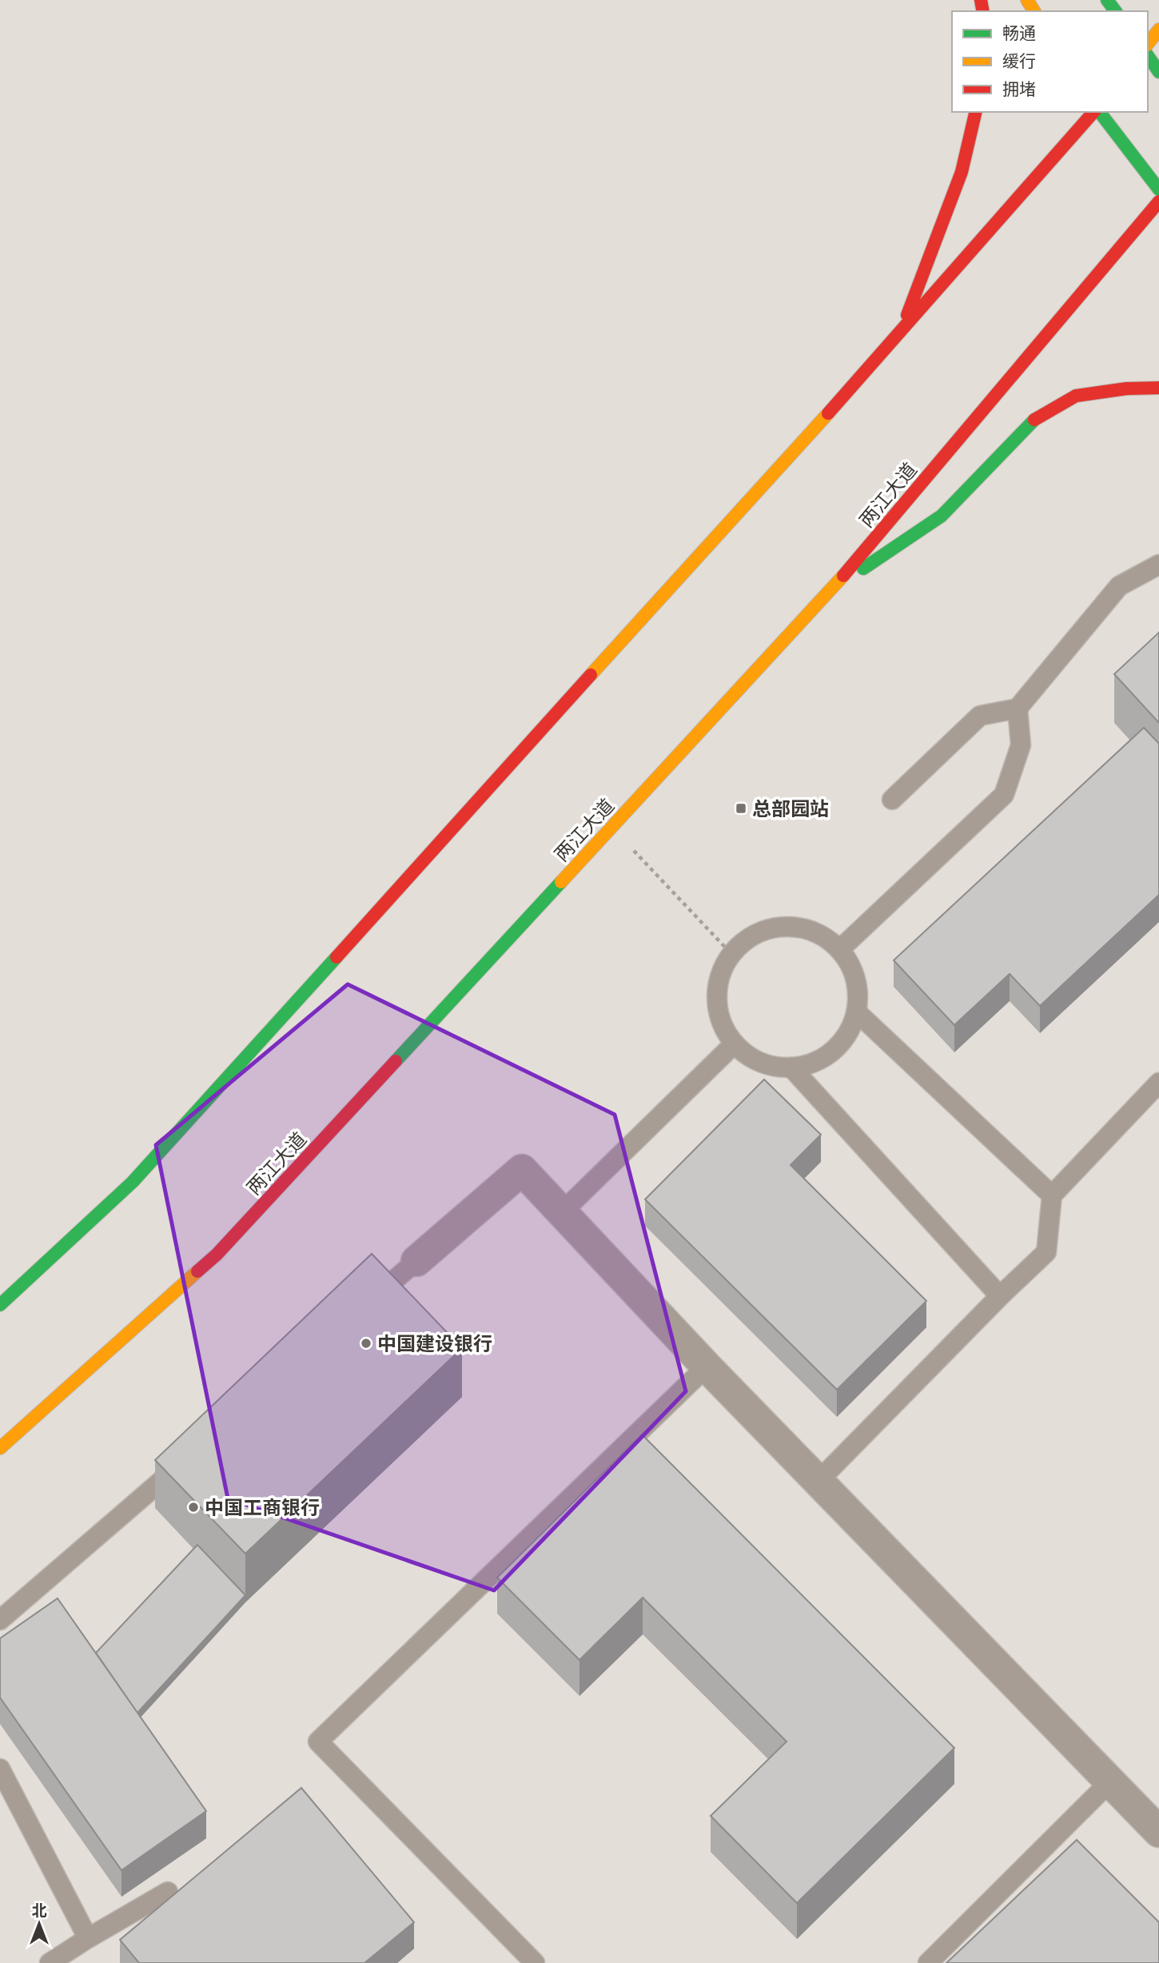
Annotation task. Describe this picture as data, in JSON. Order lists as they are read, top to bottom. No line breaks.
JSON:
{"streets":{"main road":["两江大道"]},"places":{"transit":["总部园站"],"other":["中国建设银行","中国工商银行"]},"legend":["畅通","缓行","拥堵"],"north":"top"}
